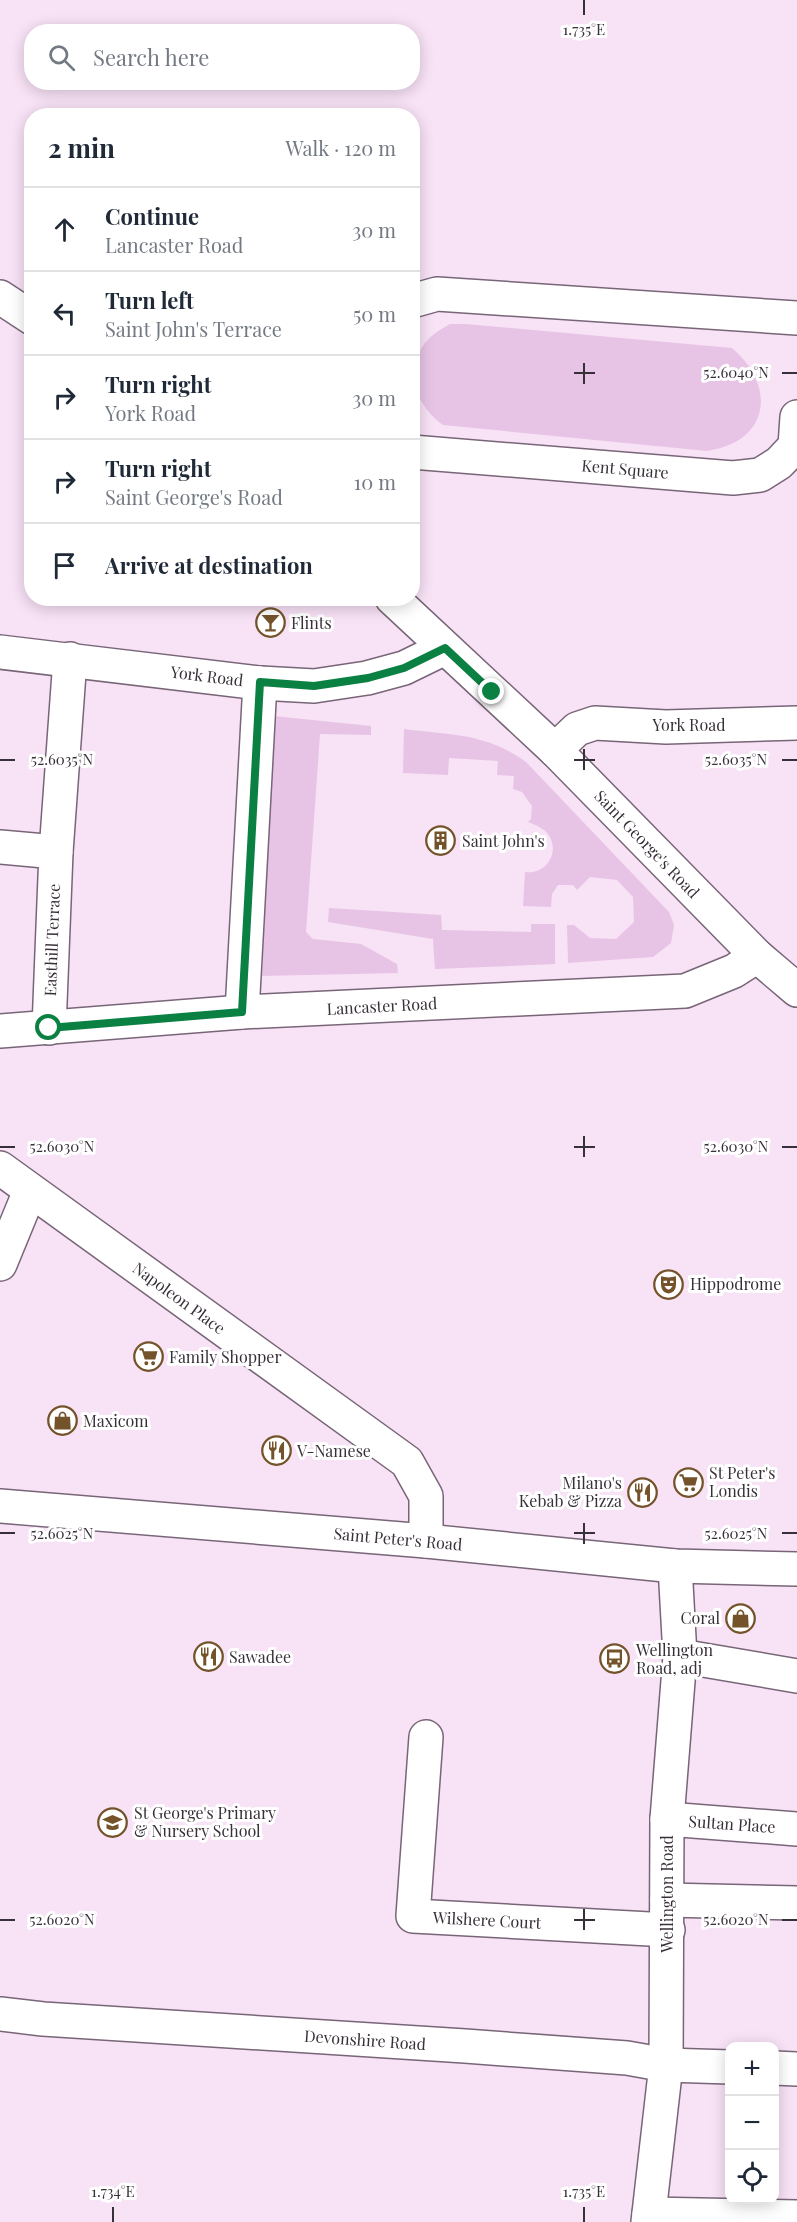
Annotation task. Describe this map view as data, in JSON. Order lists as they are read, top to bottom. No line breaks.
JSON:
{"streets":{"street":["Kent Square","York Road","Saint George's Road","Easthill Terrace","Lancaster Road","Napoleon Place","Saint Peter's Road","Sultan Place","Wellington Road","Wilshere Court","Devonshire Road"]},"crossings":[["York Road","Saint George's Road"],["York Road","Easthill Terrace"],["Saint George's Road","Lancaster Road"],["Easthill Terrace","Lancaster Road"],["Napoleon Place","Saint Peter's Road"],["Saint Peter's Road","Wellington Road"],["Sultan Place","Wellington Road"],["Wellington Road","Wilshere Court"],["Wellington Road","Devonshire Road"]],"places":{"bar":["Flints"],"building":["Saint John's"],"theatre":["Hippodrome"],"supermarket":["Family Shopper","St Peter's Londis"],"shop":["Maxicom","Coral"],"restaurant":["V-Namese","Milano's Kebab & Pizza","Sawadee"],"bus stop":["Wellington Road, adj"],"school or university":["St George's Primary & Nursery School"]},"page":{"search":"Search here","heading":["2 min","Walk · 120 m"],"list":[["Continue","Lancaster Road","30 m"],["Turn left","Saint John's Terrace","50 m"],["Turn right","York Road","30 m"],["Turn right","Saint George's Road","10 m"],"Arrive at destination"],"map_buttons":["+","−"]},"coordinates":["1.735°E","52.6040°N","52.6035°N","52.6030°N","52.6025°N","52.6020°N","1.734°E"]}
